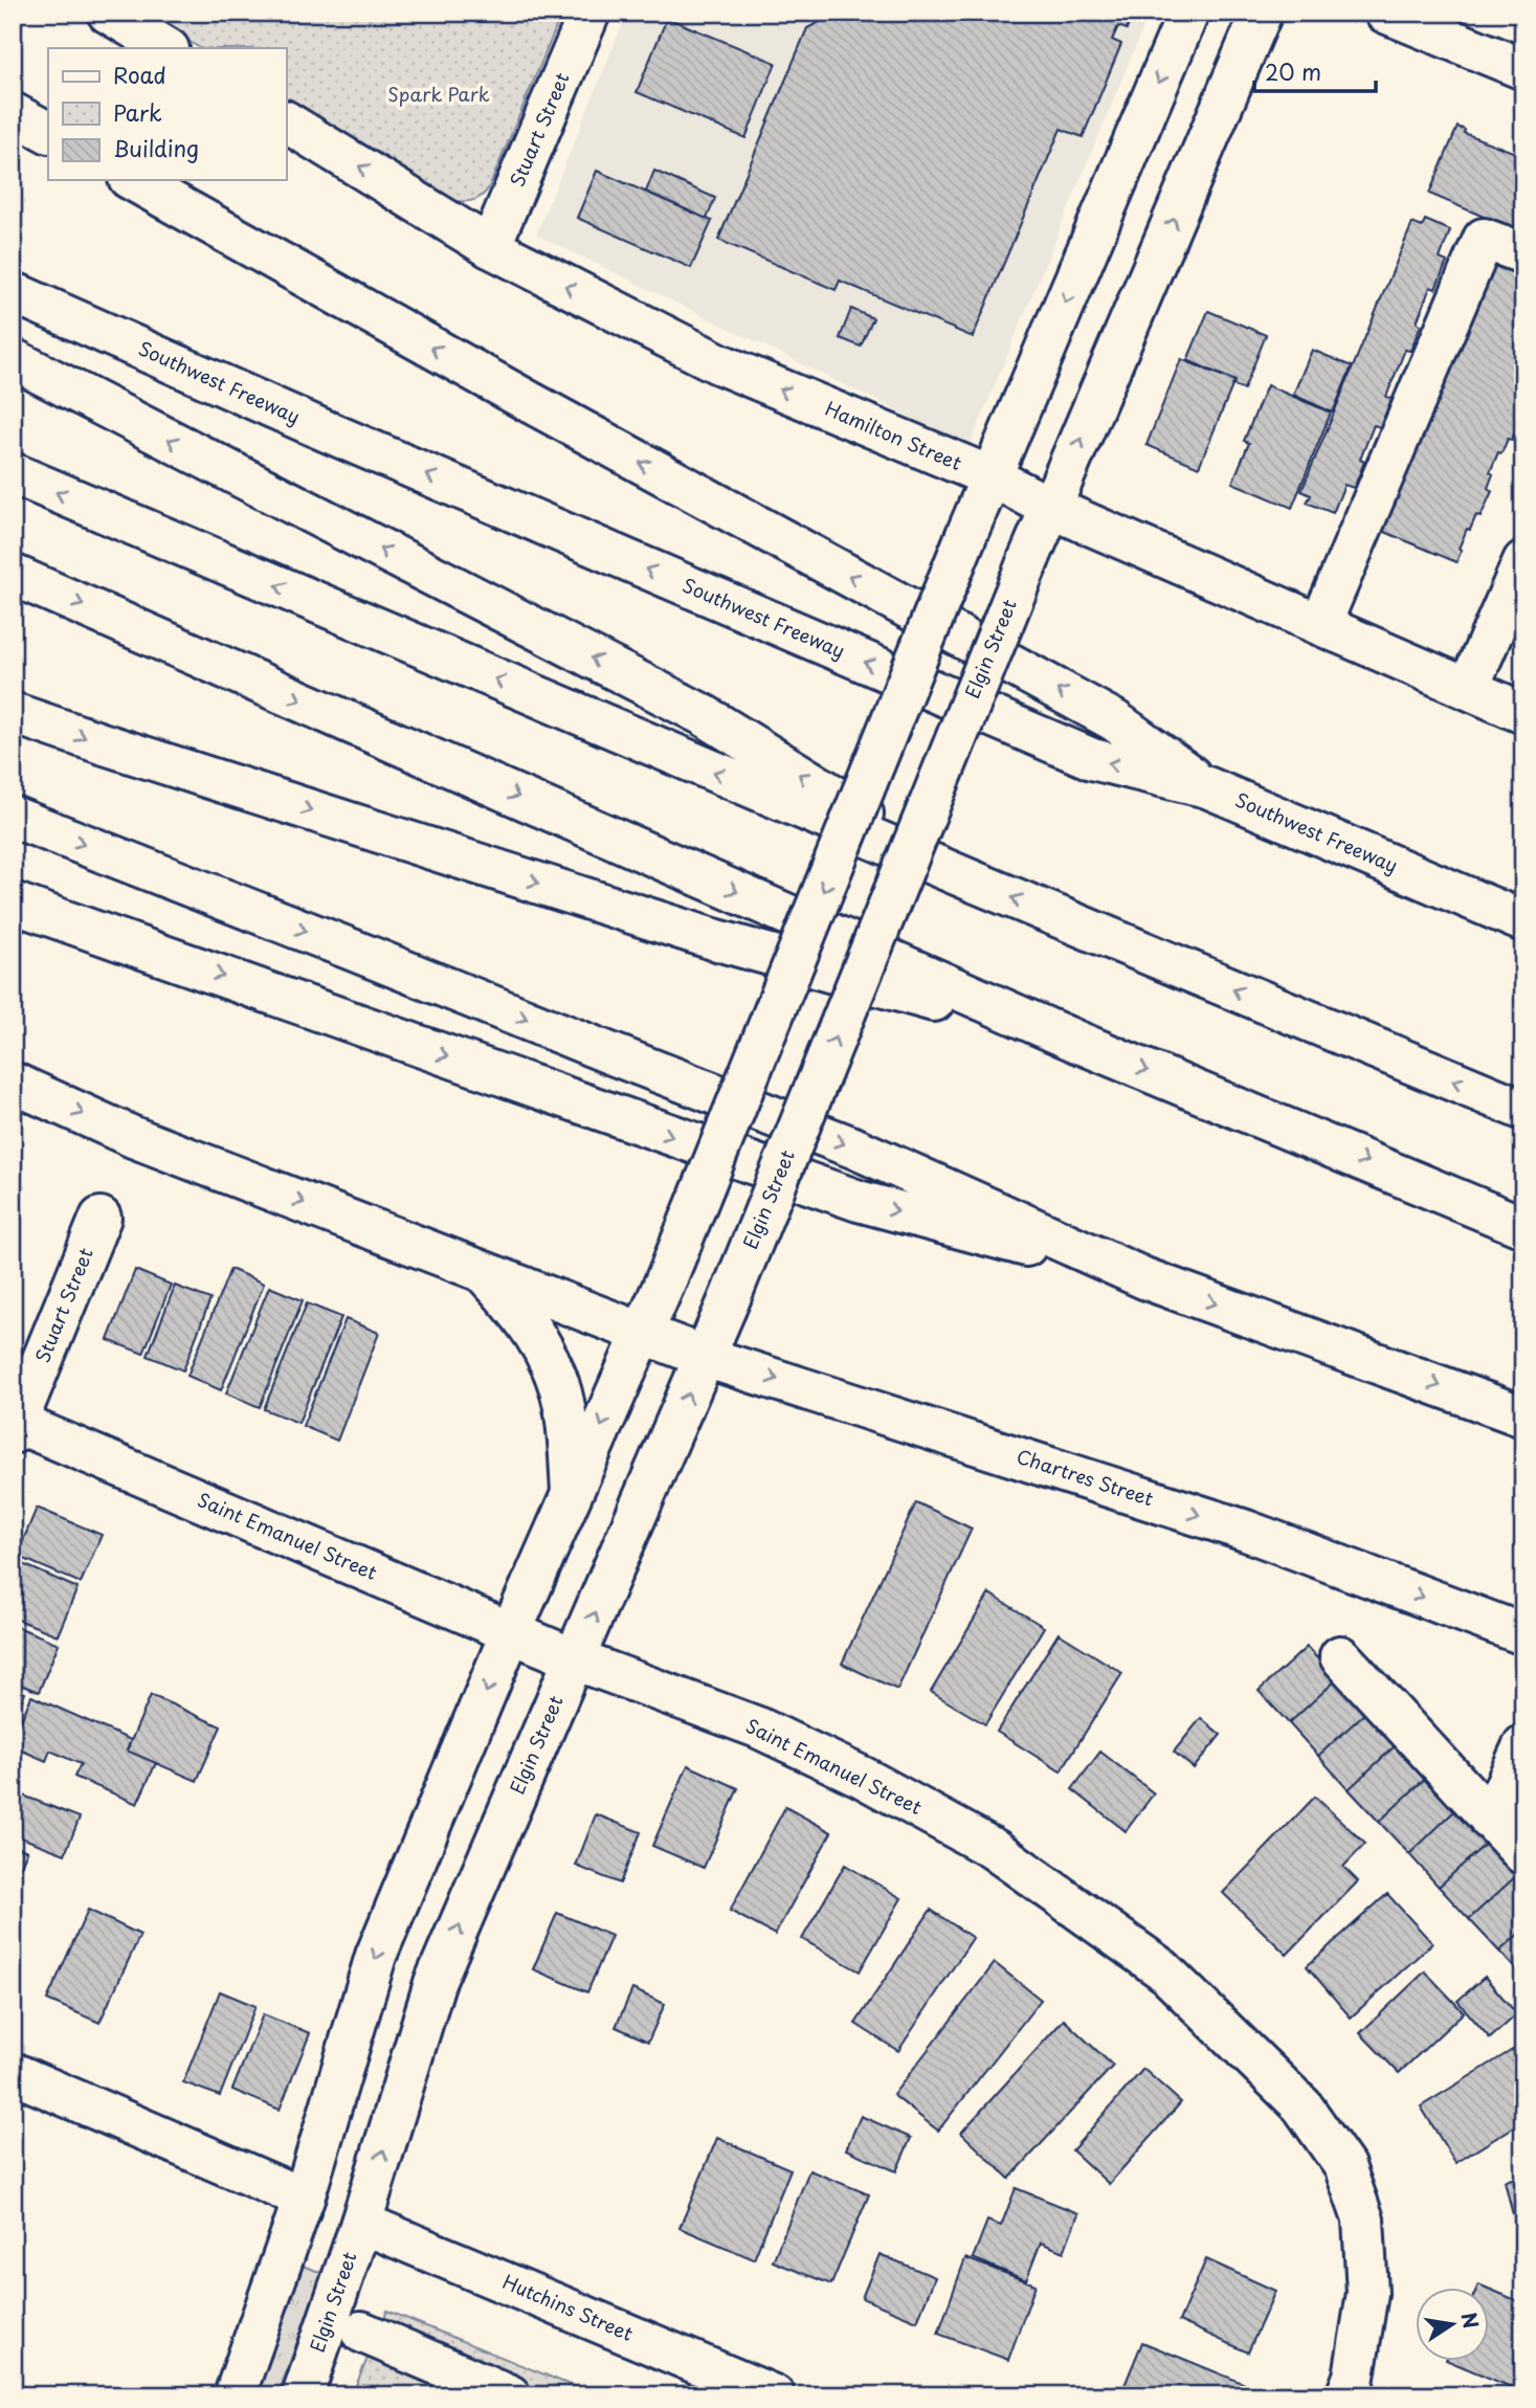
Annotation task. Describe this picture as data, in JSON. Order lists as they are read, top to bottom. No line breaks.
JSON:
{"streets":{"main road":["Stuart Street","Southwest Freeway","Hamilton Street","Elgin Street","Chartres Street","Saint Emanuel Street","Hutchins Street"]},"crossings":[["Stuart Street","Hamilton Street"],["Stuart Street","Saint Emanuel Street"],["Hamilton Street","Elgin Street"],["Elgin Street","Chartres Street"],["Elgin Street","Saint Emanuel Street"],["Elgin Street","Hutchins Street"]],"parks":["Spark Park"],"legend":["Road","Park","Building"],"scale_bar":"20 m","north":"right"}
